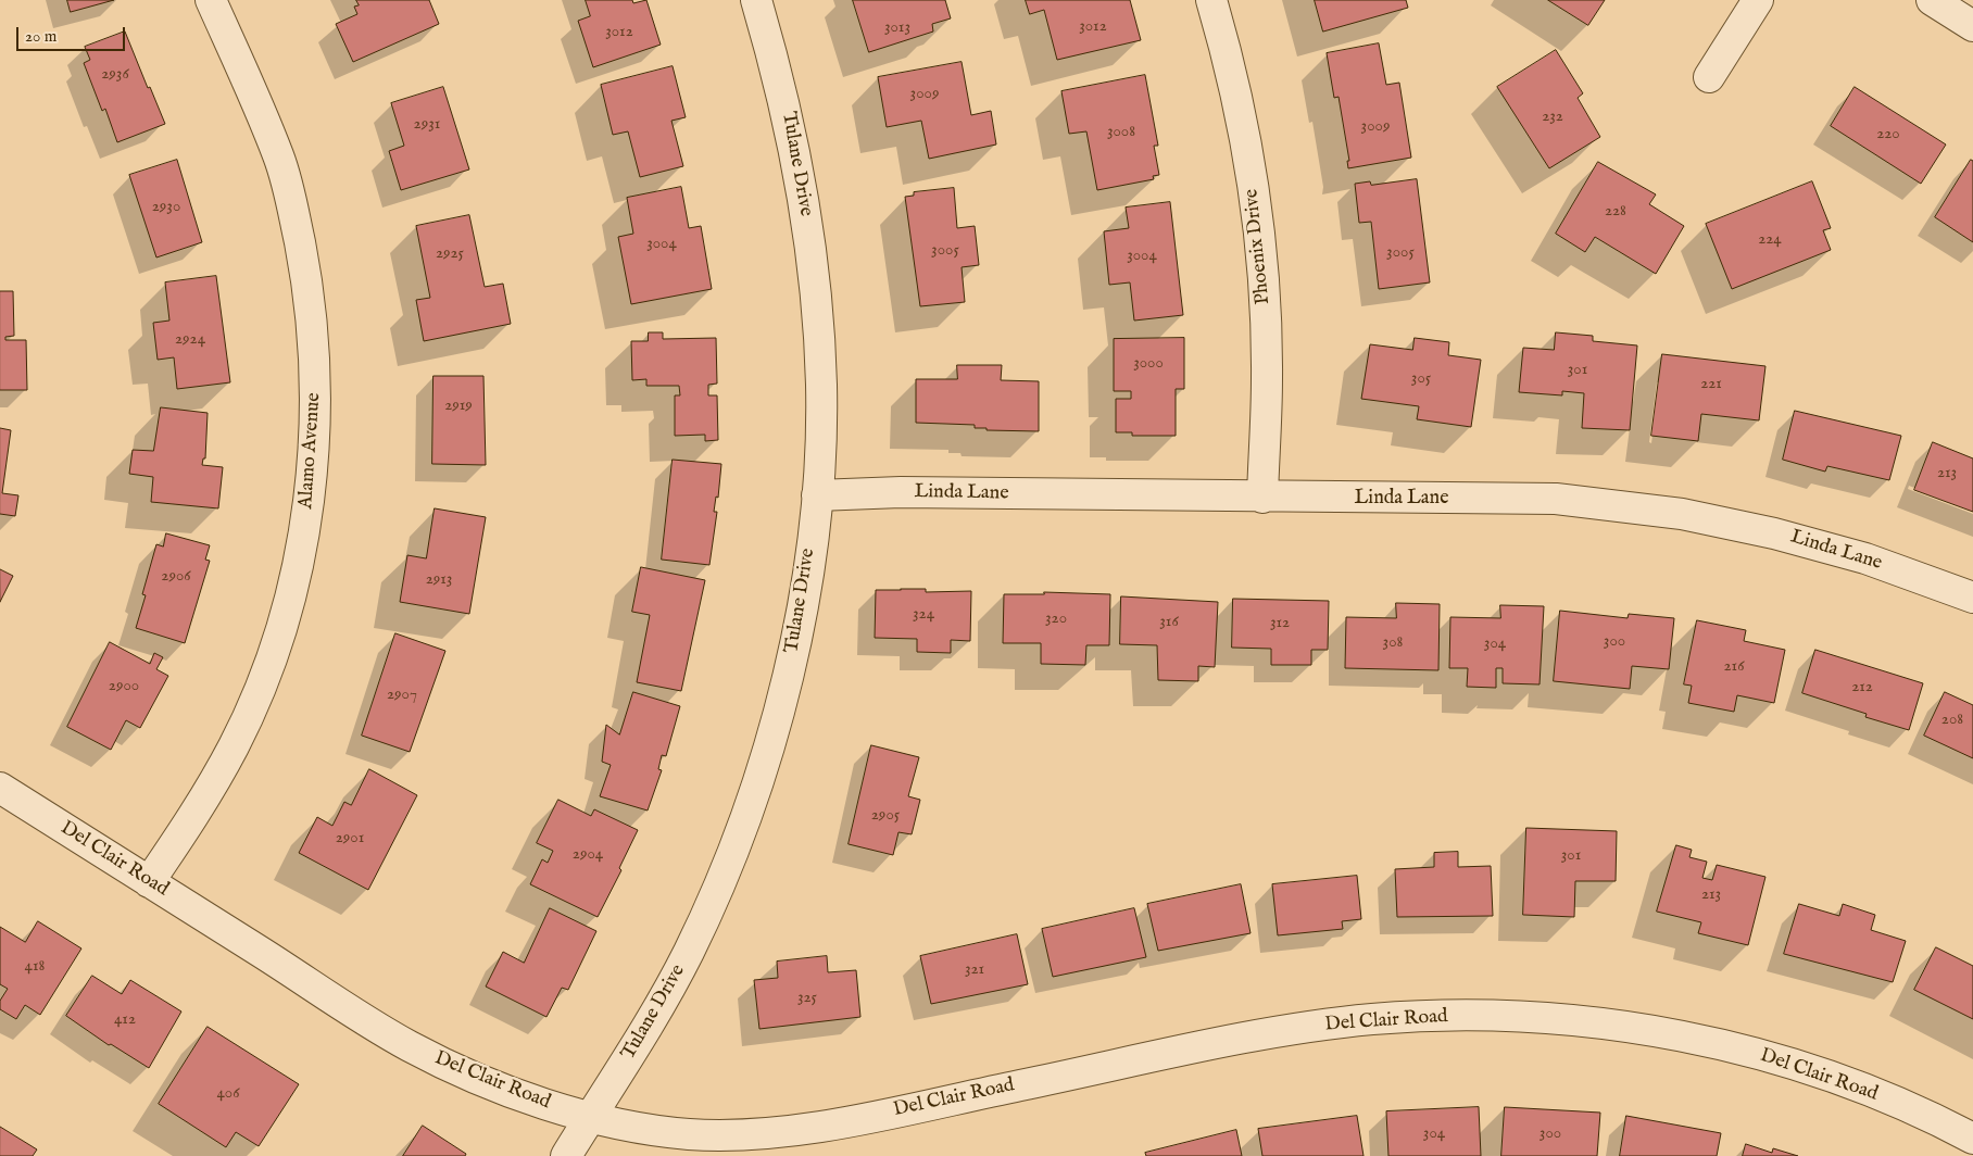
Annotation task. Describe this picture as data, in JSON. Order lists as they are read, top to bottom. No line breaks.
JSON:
{"streets":{"street":["Tulane Drive","Phoenix Drive","Alamo Avenue","Linda Lane","Del Clair Road"]},"crossings":[["Tulane Drive","Linda Lane"],["Tulane Drive","Del Clair Road"],["Phoenix Drive","Linda Lane"],["Alamo Avenue","Del Clair Road"]],"house_numbers":["3012","3013","3012","2936","3009","232","2931","3009","3008","220","2930","228","224","3004","3005","3005","2925","3004","2924","3000","301","305","221","2919","213","2906","2913","324","320","316","312","300","308","304","216","2900","212","2907","208","2905","2901","2904","301","213","418","321","325","412","406","304","300"],"scale_bar":"20 m"}
